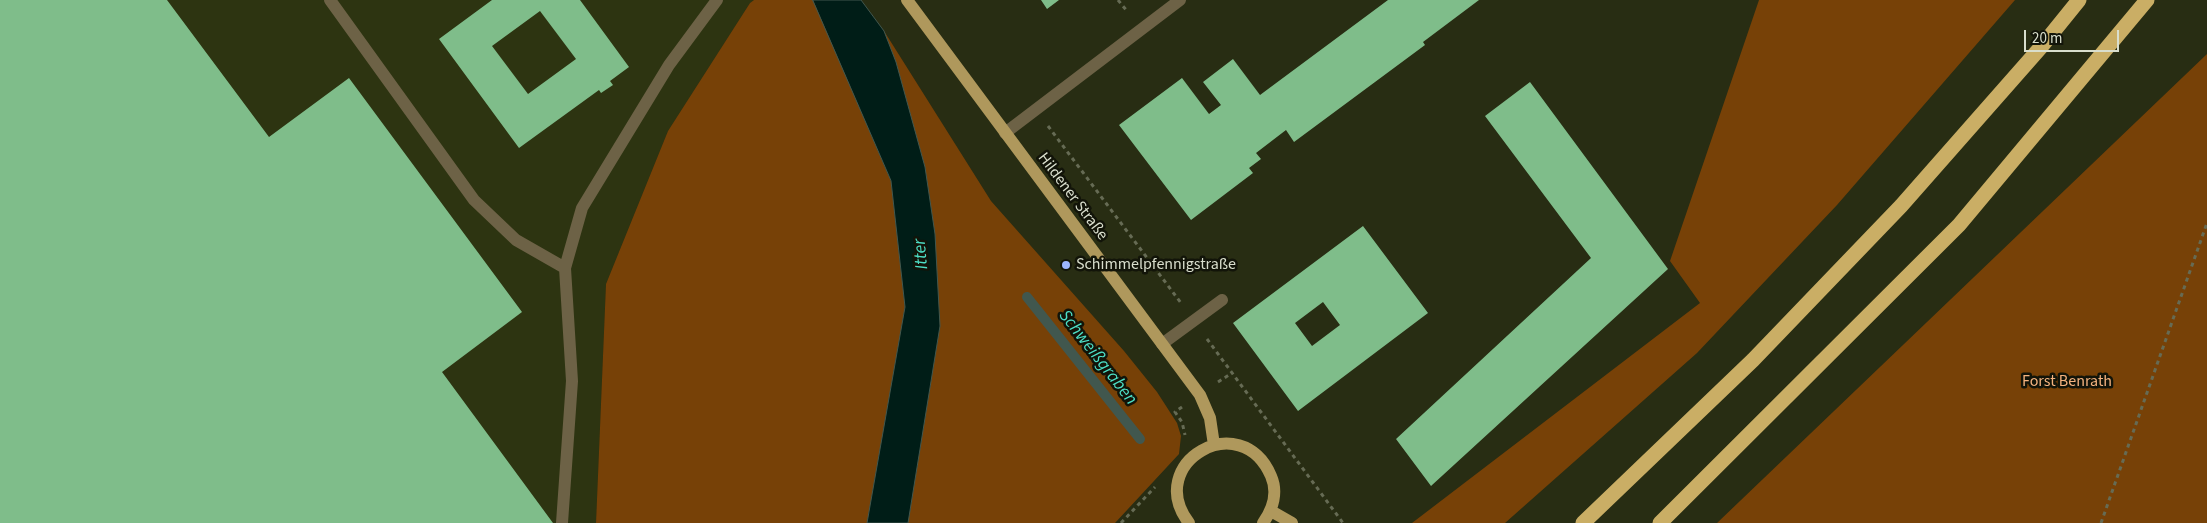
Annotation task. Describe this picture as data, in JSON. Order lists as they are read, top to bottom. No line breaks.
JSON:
{"streets":{"main road":["Hildener Straße"]},"water":["Itter","Schweißgraben"],"parks":["Forst Benrath"],"places":["Schimmelpfennigstraße"],"scale_bar":"20 m"}
